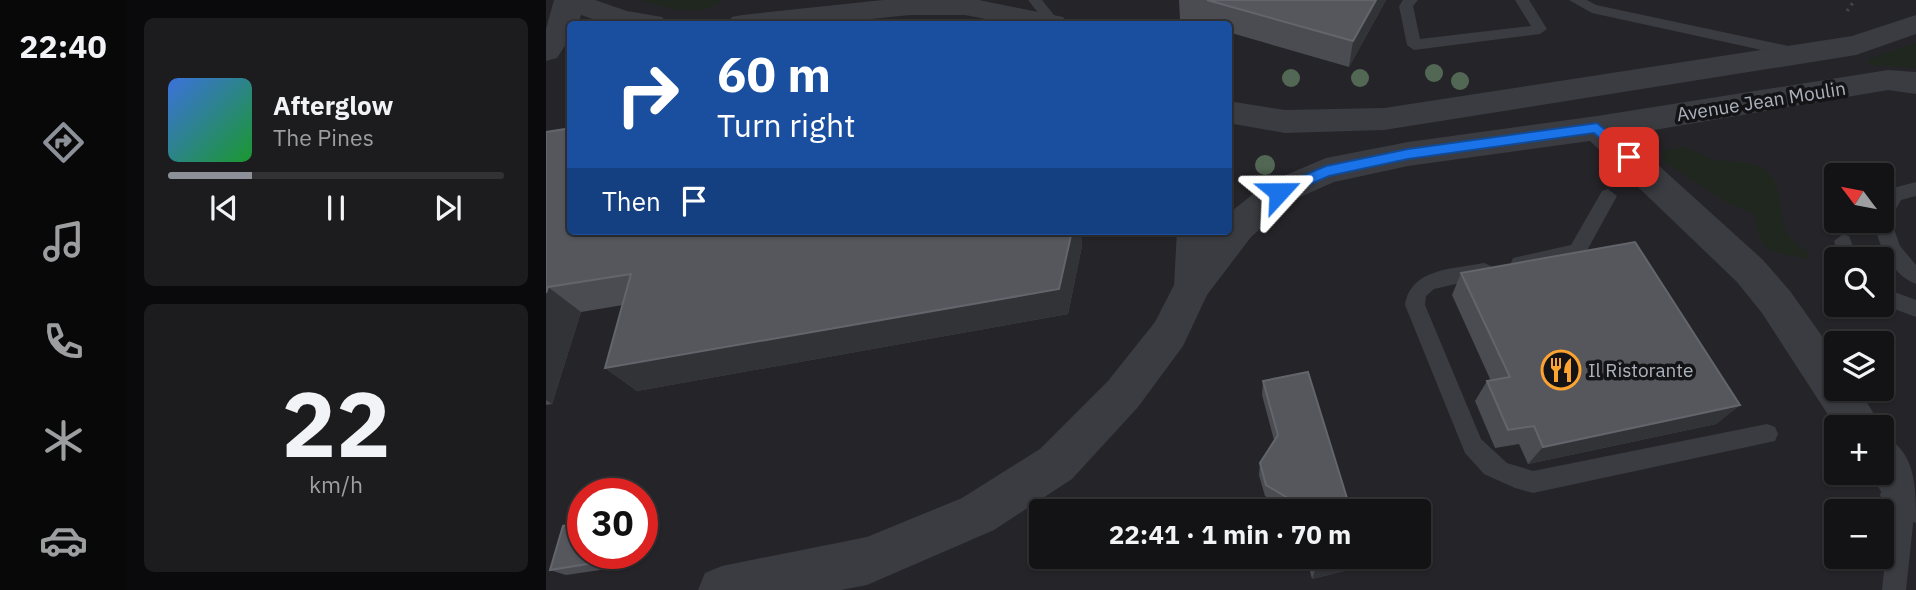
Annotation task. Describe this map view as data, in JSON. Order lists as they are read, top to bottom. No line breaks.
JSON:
{"streets":{"street":["Avenue Jean Moulin"]},"places":{"restaurant":["Il Ristorante"]},"north":"top left","page":{"tabs":"22:40","turn":["60 m","Turn right"],"song":["Afterglow","The Pines"],"map_buttons":["+","−"],"then":"Then","tile":["22","km/h"],"limit":"30","trip":"22:41 · 1 min · 70 m"}}
